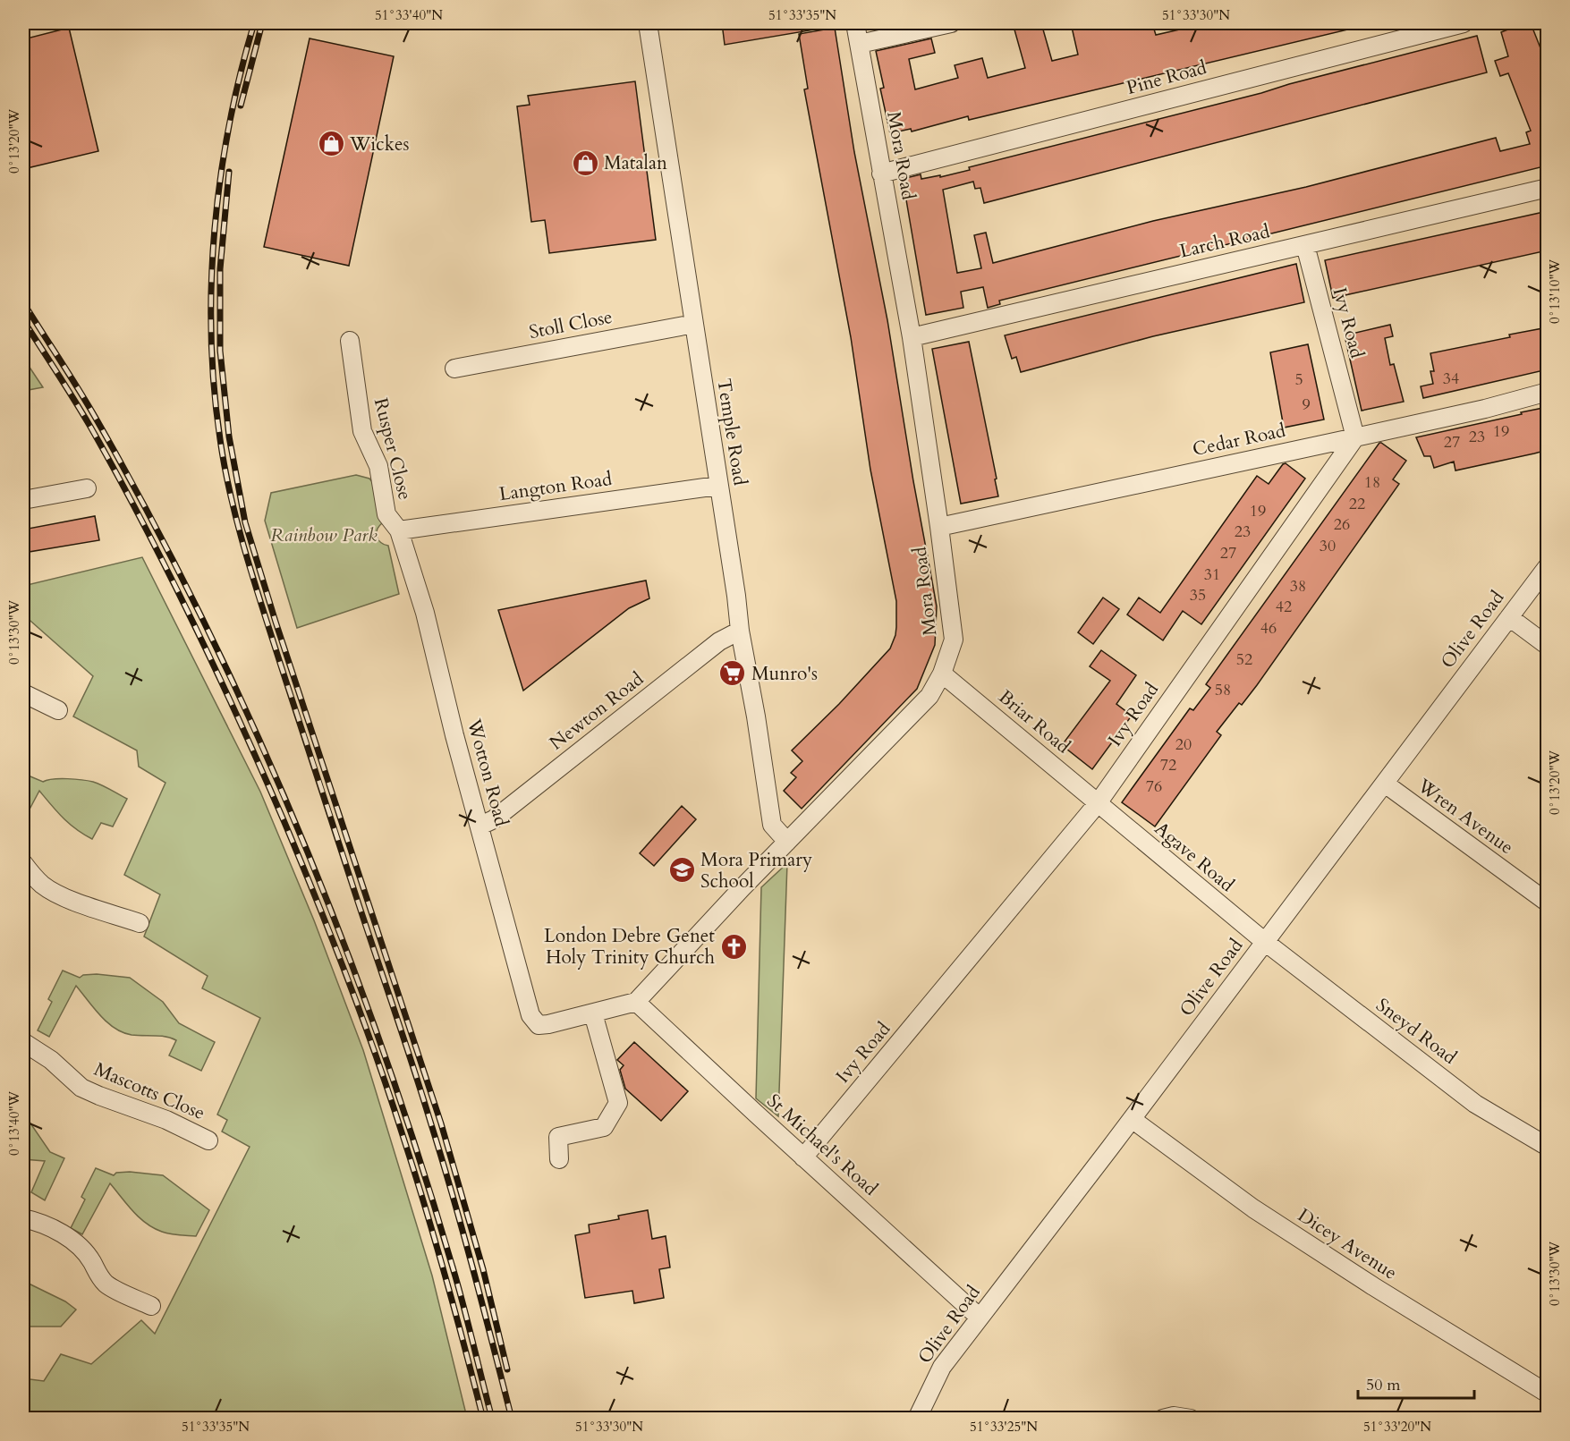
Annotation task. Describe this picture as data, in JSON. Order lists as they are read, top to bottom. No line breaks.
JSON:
{"streets":{"street":["Pine Road","Mora Road","Larch Road","Ivy Road","Stoll Close","Temple Road","Cedar Road","Rusper Close","Langton Road","Olive Road","Newton Road","Briar Road","Wotton Road","Wren Avenue","Agave Road","Sneyd Road","Mascotts Close","St Michael's Road","Dicey Avenue"]},"crossings":[["Pine Road","Mora Road"],["Mora Road","Larch Road"],["Mora Road","Temple Road"],["Mora Road","Cedar Road"],["Mora Road","Briar Road"],["Mora Road","St Michael's Road"],["Larch Road","Ivy Road"],["Ivy Road","Cedar Road"],["Ivy Road","Briar Road"],["Ivy Road","Agave Road"],["Ivy Road","St Michael's Road"],["Stoll Close","Temple Road"],["Temple Road","Langton Road"],["Temple Road","Newton Road"],["Rusper Close","Langton Road"],["Rusper Close","Wotton Road"],["Langton Road","Wotton Road"],["Olive Road","Wren Avenue"],["Olive Road","Agave Road"],["Olive Road","Sneyd Road"],["Olive Road","St Michael's Road"],["Olive Road","Dicey Avenue"],["Newton Road","Wotton Road"],["Briar Road","Agave Road"],["Agave Road","Sneyd Road"]],"parks":["Rainbow Park"],"places":{"shop":["Wickes","Matalan"],"supermarket":["Munro's"],"school or university":["Mora Primary School"],"church":["London Debre Genet Holy Trinity Church"]},"house_numbers":["34","5","9","19","23","27","18","22","19","26","23","30","27","31","38","35","42","46","52","58","20","72","76"],"scale_bar":"50 m","coordinates":["51°33'40\"N","51°33'35\"N","51°33'30\"N","0°13'20\"W","0°13'10\"W","0°13'30\"W","0°13'40\"W","51°33'25\"N","51°33'20\"N"]}
